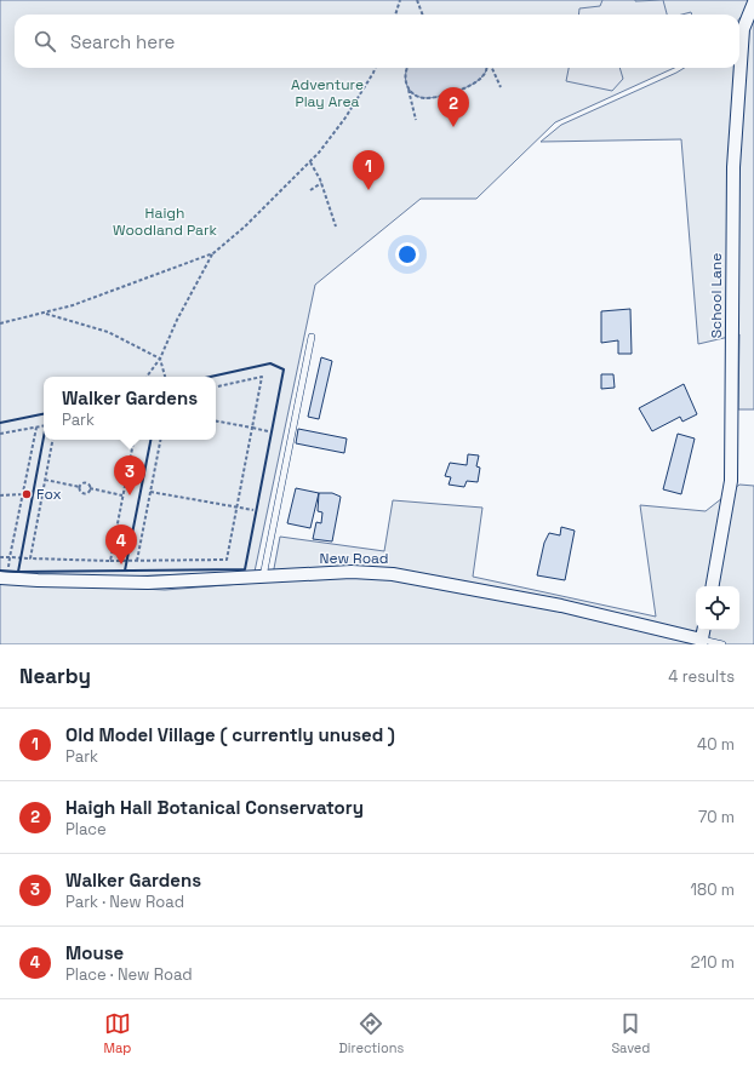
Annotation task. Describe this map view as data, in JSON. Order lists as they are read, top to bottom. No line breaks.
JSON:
{"streets":{"street":["School Lane","New Road"]},"parks":["Adventure Play Area","Haigh Woodland Park"],"places":["Fox"],"page":{"search":"Search here","pins":["2","1","3","4"],"popup":["Walker Gardens","Park"],"heading":["Nearby","4 results"],"list":[{"mark":"1","name":"Old Model Village ( currently unused )","note":"Park","value":"40 m"},{"mark":"2","name":"Haigh Hall Botanical Conservatory","note":"Place","value":"70 m"},{"mark":"3","name":"Walker Gardens","note":"Park · New Road","value":"180 m"},{"mark":"4","name":"Mouse","note":"Place · New Road","value":"210 m"}],"nav":["Map","Directions","Saved"]}}
